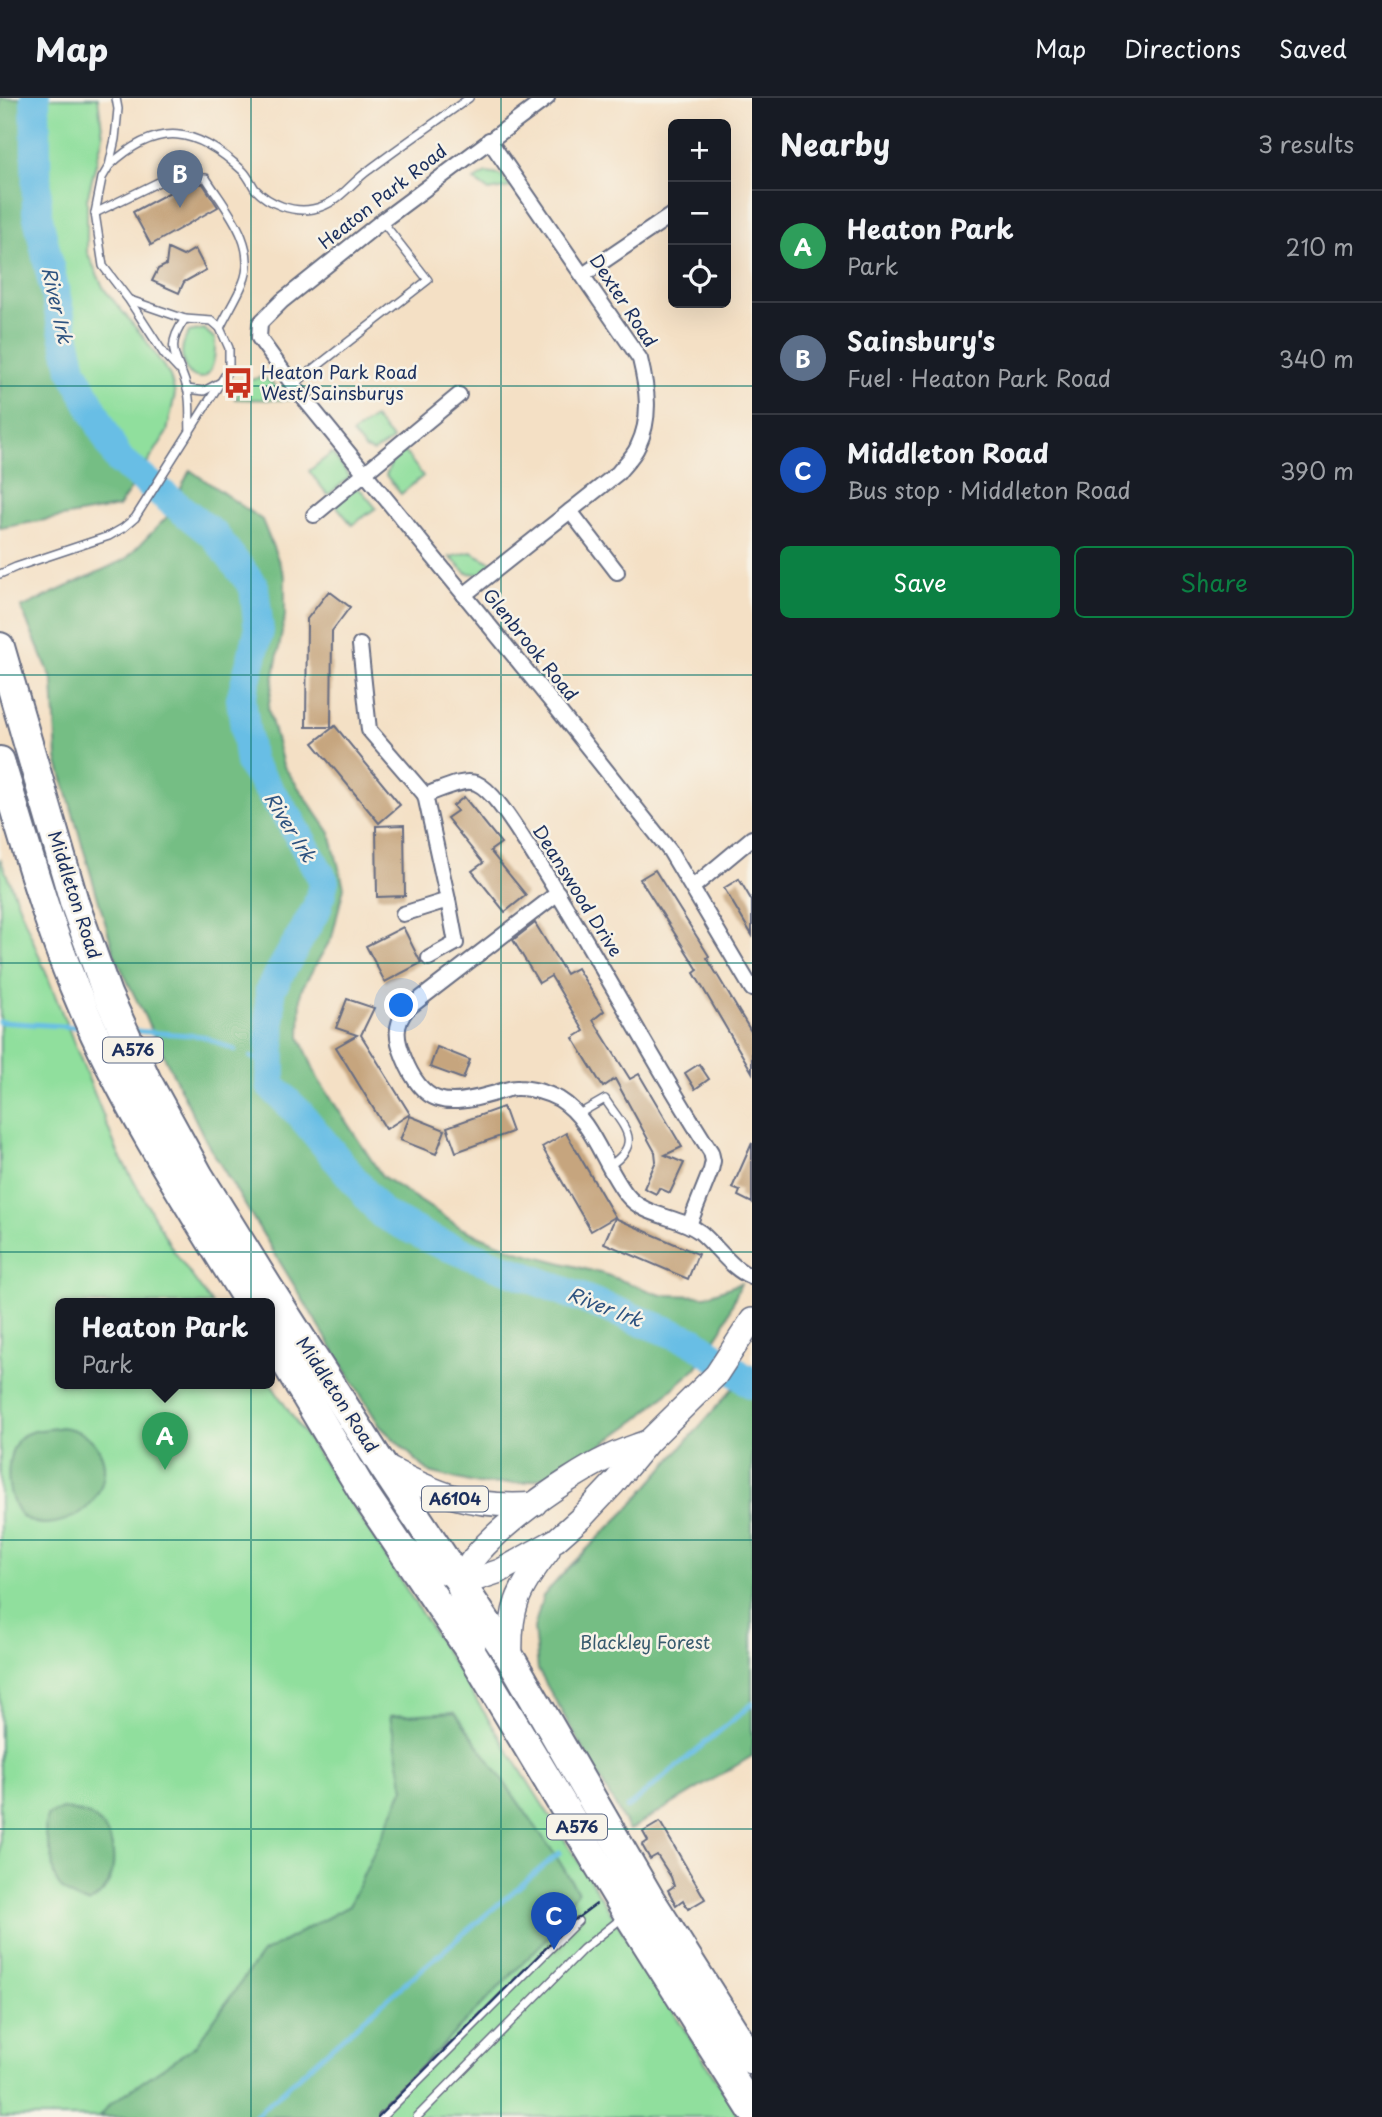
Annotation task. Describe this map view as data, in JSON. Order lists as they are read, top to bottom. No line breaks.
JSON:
{"streets":{"highway":["Middleton Road","A576"],"main road":["A6104"],"street":["Heaton Park Road","Dexter Road","Glenbrook Road","Deanswood Drive"]},"crossings":[["Heaton Park Road","Dexter Road"],["Heaton Park Road","Glenbrook Road"],["Dexter Road","Glenbrook Road"],["Middleton Road","A6104"]],"water":["River Irk"],"parks":["Blackley Forest"],"places":{"bus stop":["Heaton Park Road West/Sainsburys"]},"page":{"header":"Map","nav":["Map","Directions","Saved"],"heading":["Nearby","3 results"],"map_buttons":["+","−"],"pins":["B","A","C"],"list":[{"mark":"A","name":"Heaton Park","note":"Park","value":"210 m"},{"mark":"B","name":"Sainsbury's","note":"Fuel · Heaton Park Road","value":"340 m"},{"mark":"C","name":"Middleton Road","note":"Bus stop · Middleton Road","value":"390 m"}],"buttons":["Save","Share"],"popup":["Heaton Park","Park"]}}
